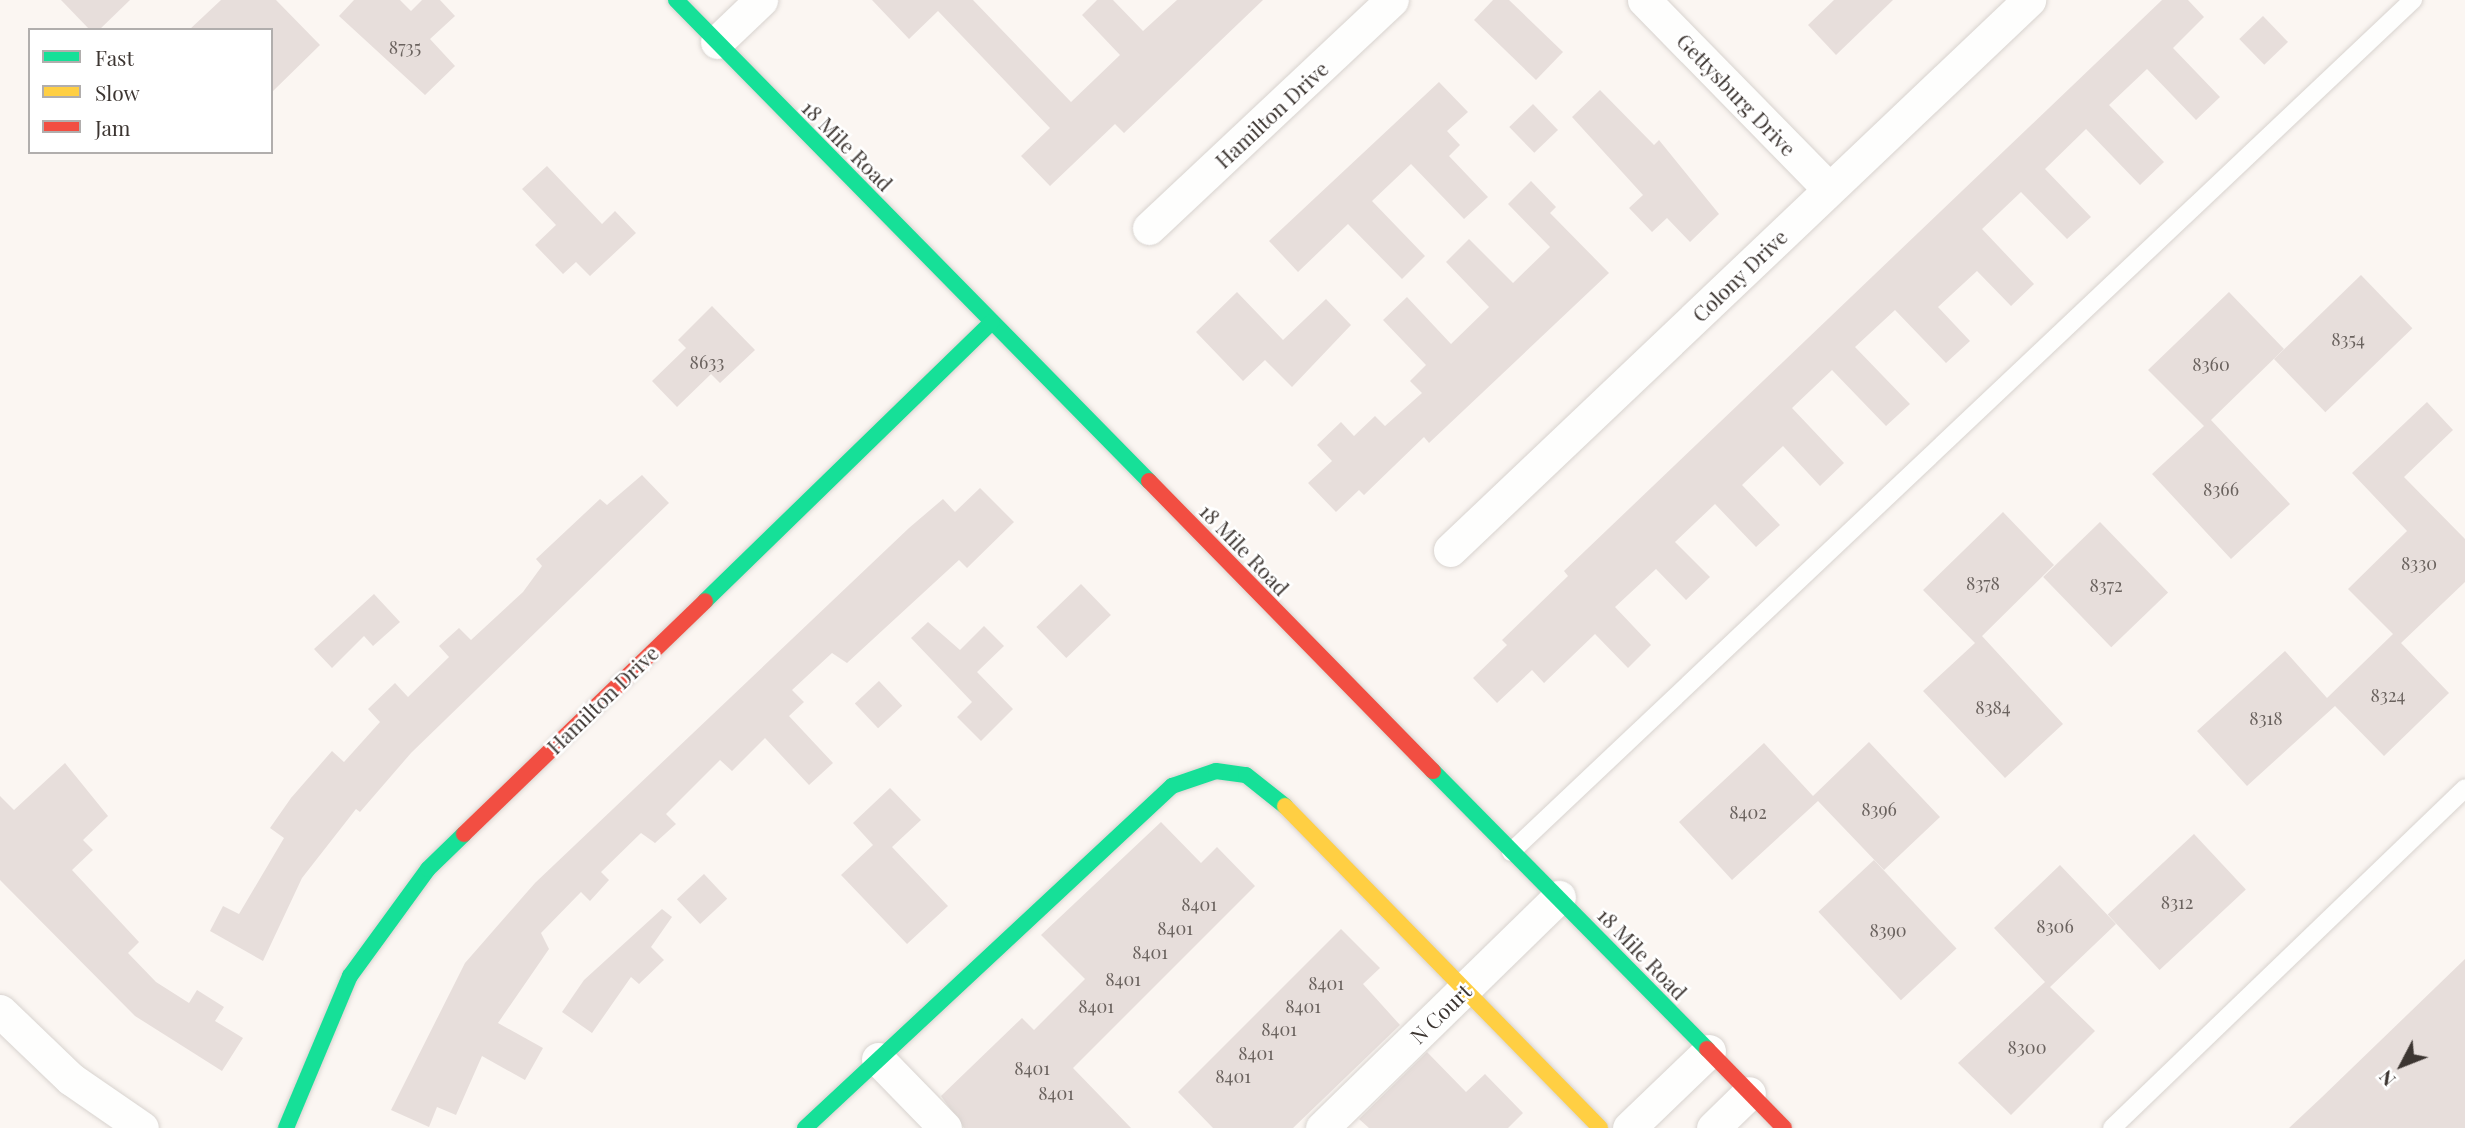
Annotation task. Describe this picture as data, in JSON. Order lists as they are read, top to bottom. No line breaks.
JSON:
{"streets":{"street":["Gettysburg Drive","Hamilton Drive","18 Mile Road","Colony Drive","N Court"]},"crossings":[["Gettysburg Drive","Colony Drive"],["Hamilton Drive","18 Mile Road"],["18 Mile Road","N Court"]],"house_numbers":["8735","8354","8633","8360","8366","8330","8378","8372","8324","8384","8318","8396","8402","8312","8401","8306","8401","8390","8401","8401","8401","8401","8401","8401","8300","8401","8401","8401","8401"],"legend":["Fast","Slow","Jam"],"north":"bottom left"}
